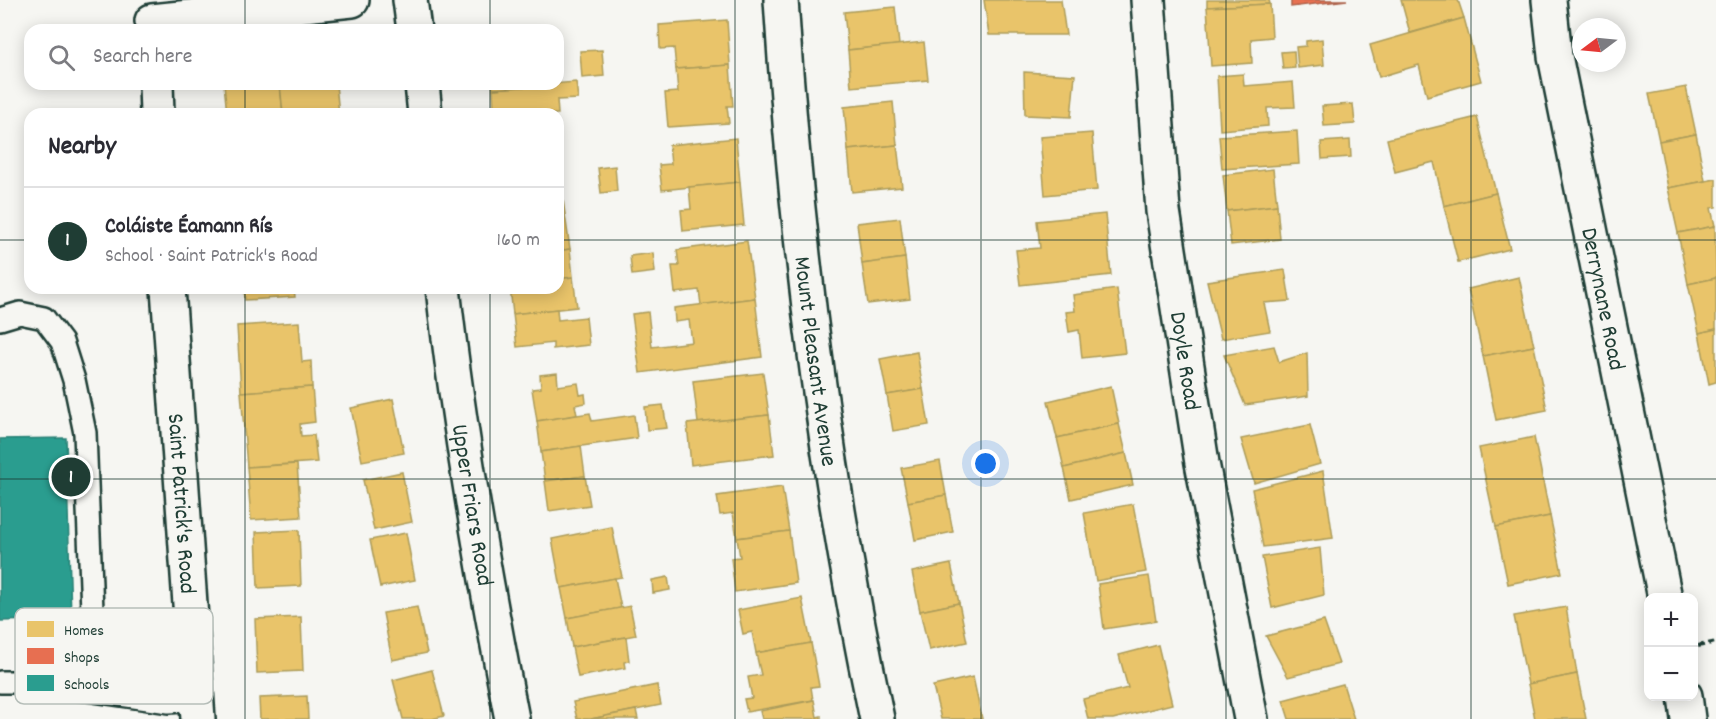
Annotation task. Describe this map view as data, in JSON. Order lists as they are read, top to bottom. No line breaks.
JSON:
{"streets":{"street":["Derrynane Road","Mount Pleasant Avenue","Doyle Road","Saint Patrick's Road","Upper Friars Road"]},"legend":["Homes","Shops","Schools"],"north":"left","page":{"search":"Search here","heading":"Nearby","list":[{"mark":"1","name":"Coláiste Éamann Rís","note":"School · Saint Patrick's Road","value":"160 m"}],"pins":"1","map_buttons":["+","−"]}}
